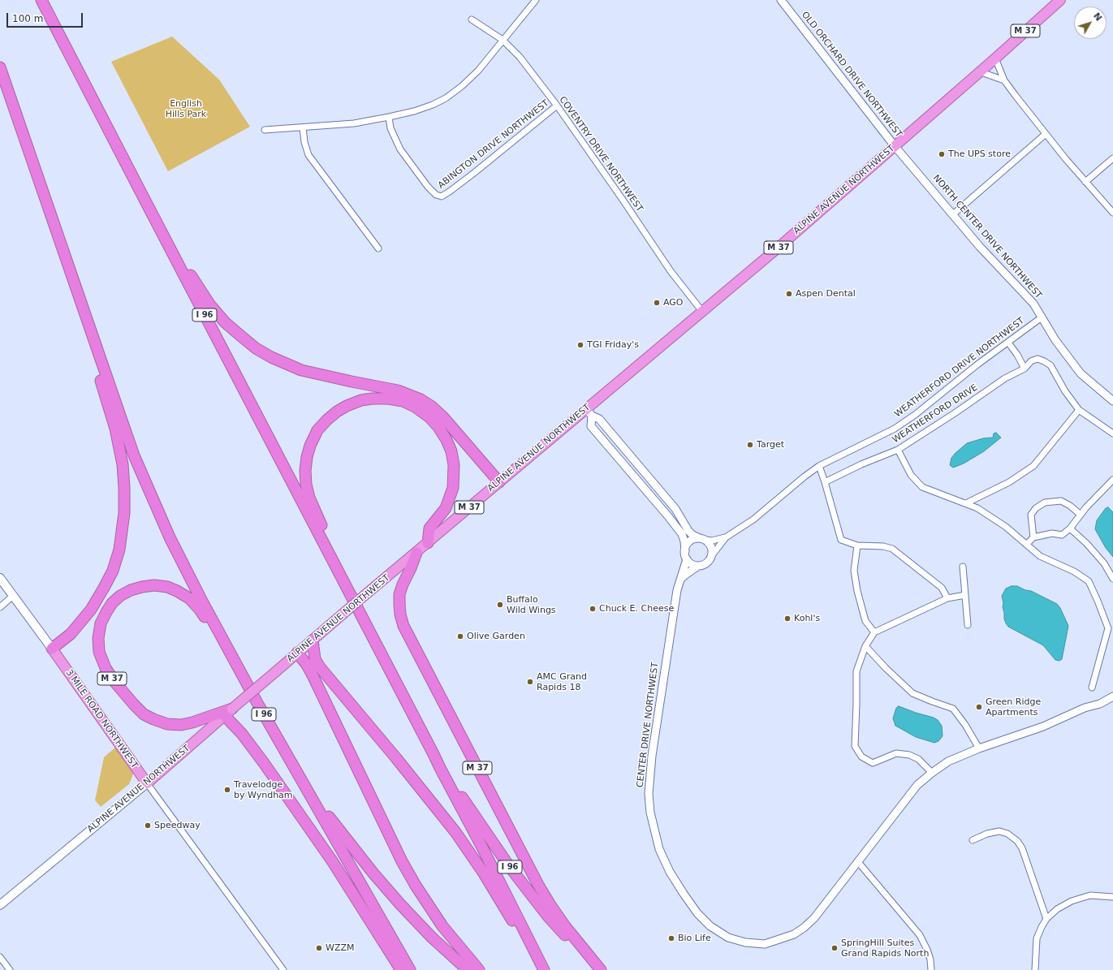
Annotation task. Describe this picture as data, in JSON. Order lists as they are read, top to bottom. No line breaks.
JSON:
{"streets":{"highway":["M 37","ALPINE AVENUE NORTHWEST","I 96","3 MILE ROAD NORTHWEST"],"street":["OLD ORCHARD DRIVE NORTHWEST","ABINGTON DRIVE NORTHWEST","COVENTRY DRIVE NORTHWEST","NORTH CENTER DRIVE NORTHWEST","WEATHERFORD DRIVE NORTHWEST","WEATHERFORD DRIVE","CENTER DRIVE NORTHWEST"]},"crossings":[["M 37","ALPINE AVENUE NORTHWEST"],["M 37","I 96"],["OLD ORCHARD DRIVE NORTHWEST","ALPINE AVENUE NORTHWEST"],["OLD ORCHARD DRIVE NORTHWEST","NORTH CENTER DRIVE NORTHWEST"],["ABINGTON DRIVE NORTHWEST","COVENTRY DRIVE NORTHWEST"],["COVENTRY DRIVE NORTHWEST","ALPINE AVENUE NORTHWEST"],["ALPINE AVENUE NORTHWEST","NORTH CENTER DRIVE NORTHWEST"],["ALPINE AVENUE NORTHWEST","3 MILE ROAD NORTHWEST"],["NORTH CENTER DRIVE NORTHWEST","WEATHERFORD DRIVE NORTHWEST"],["WEATHERFORD DRIVE NORTHWEST","CENTER DRIVE NORTHWEST"]],"parks":["English Hills Park"],"places":["The UPS store","Aspen Dental","AGO","TGI Friday's","Target","Buffalo Wild Wings","Chuck E. Cheese","Kohl's","Olive Garden","AMC Grand Rapids 18","Green Ridge Apartments","Travelodge by Wyndham","Speedway","Bio Life","WZZM","SpringHill Suites Grand Rapids North"],"scale_bar":"100 m","north":"top right"}
